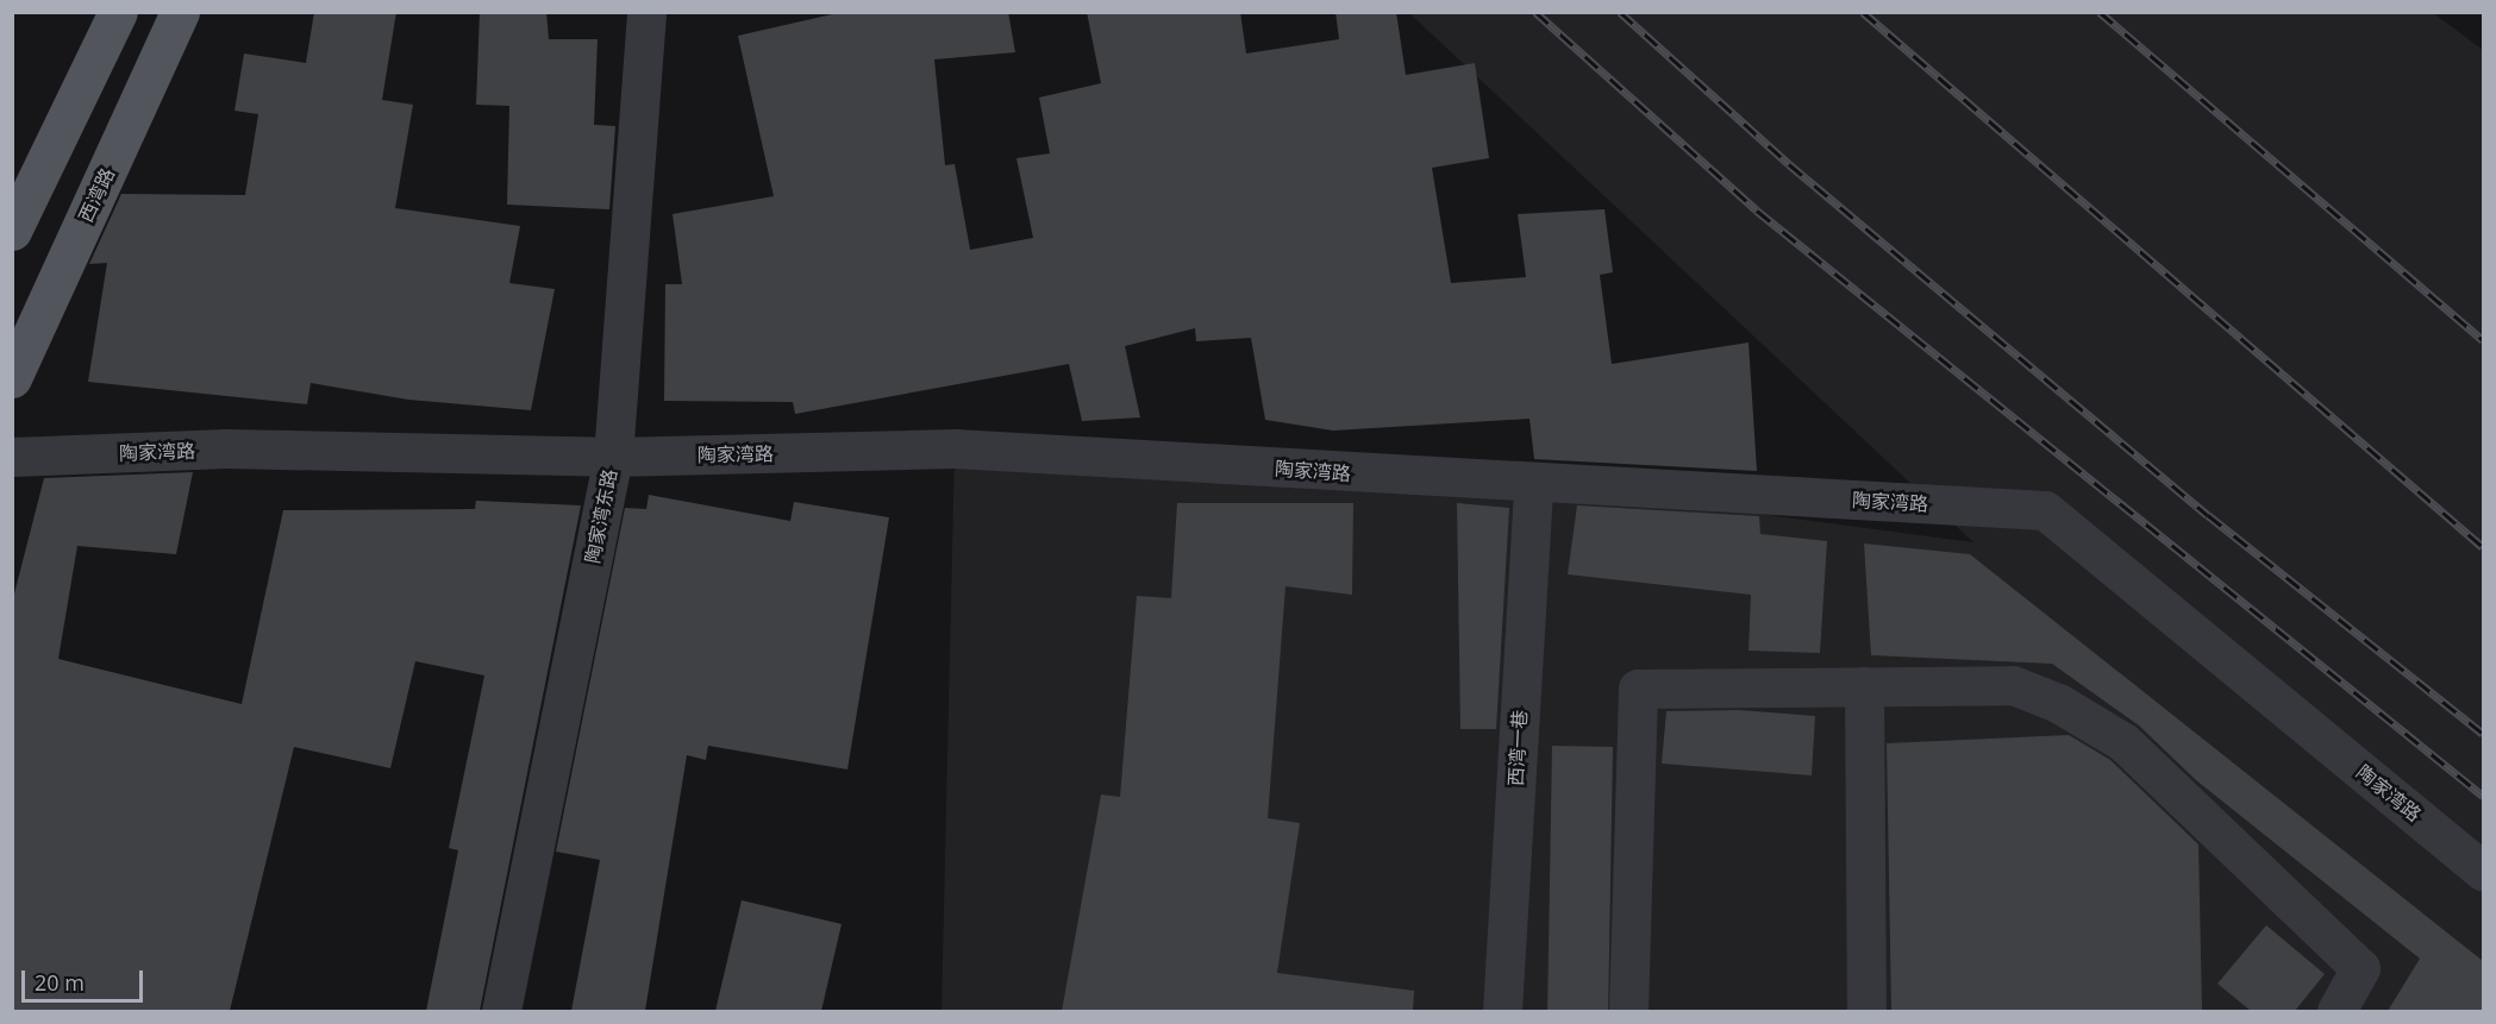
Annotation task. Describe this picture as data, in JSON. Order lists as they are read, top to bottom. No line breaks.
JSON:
{"streets":{"main road":["西湾路"],"street":["陶家湾路","陶家湾东路","西湾一巷"]},"crossings":[["陶家湾路","陶家湾东路"],["陶家湾路","西湾一巷"]],"scale_bar":"20 m"}
